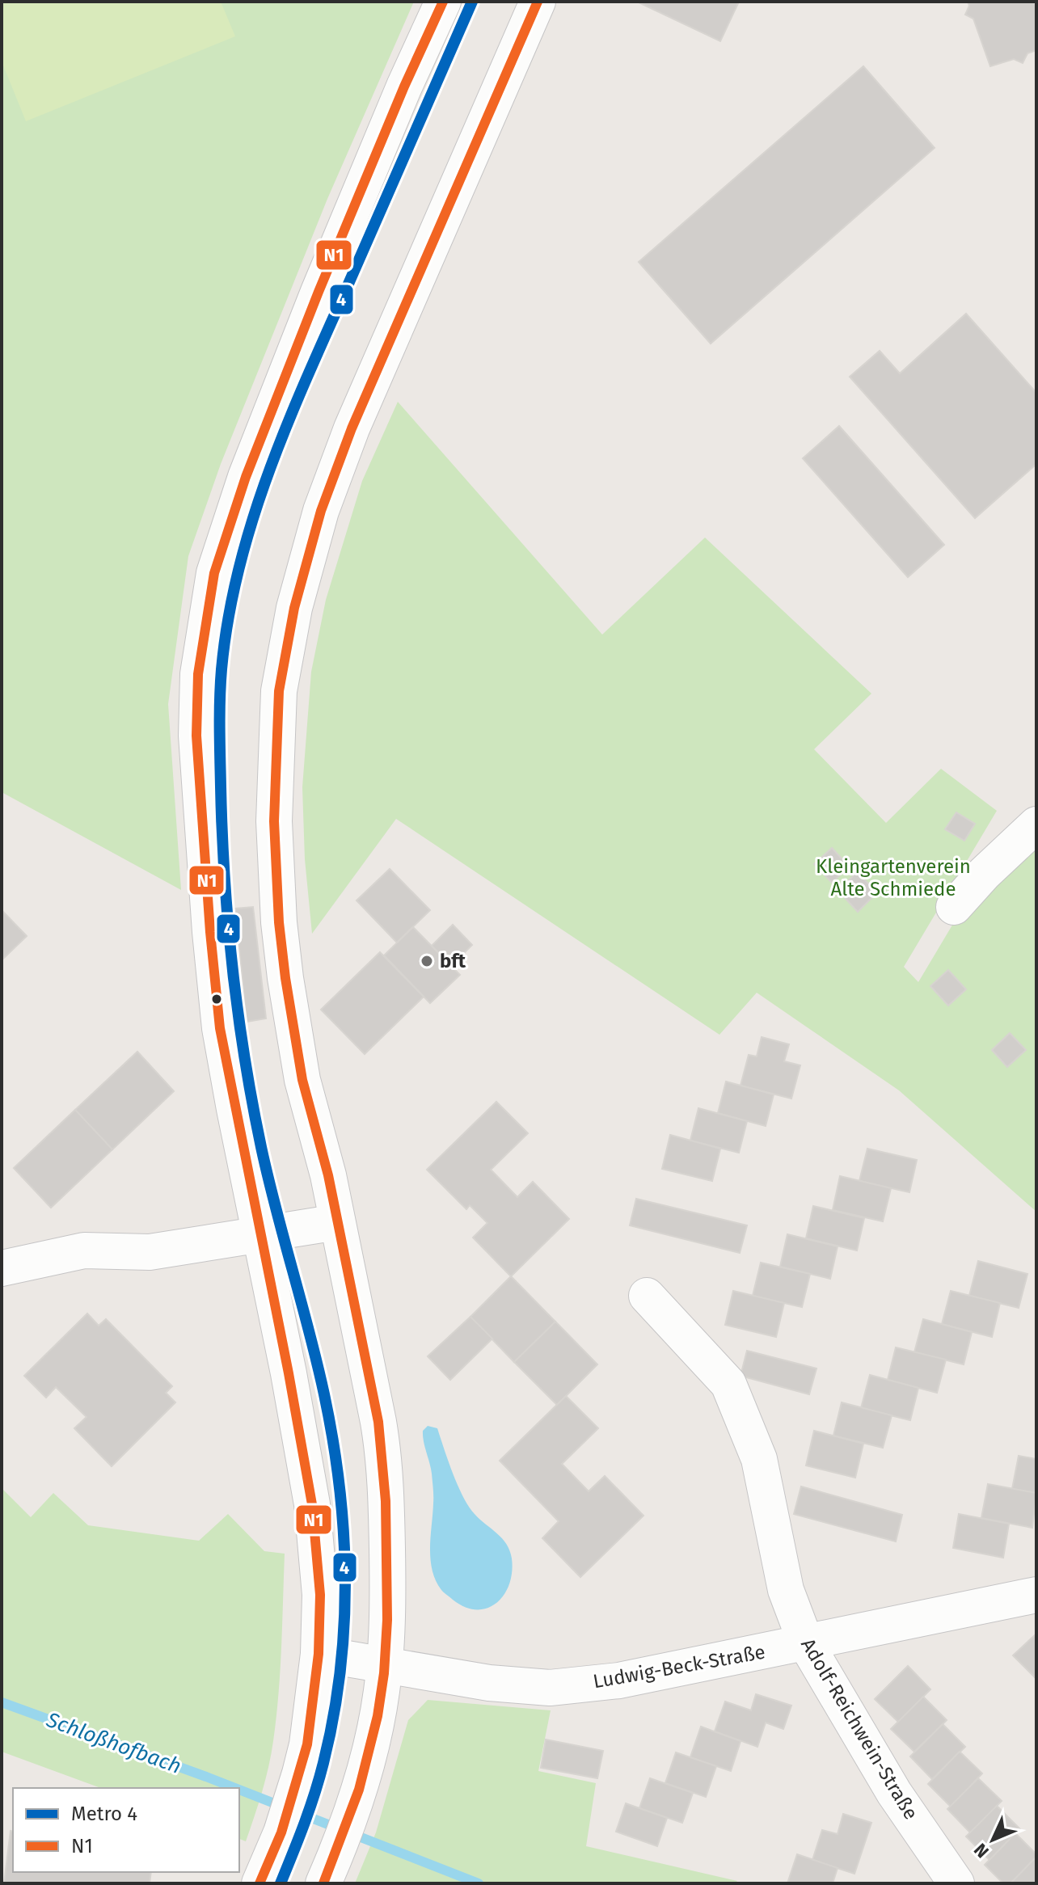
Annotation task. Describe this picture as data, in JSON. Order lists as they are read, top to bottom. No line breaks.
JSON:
{"streets":{"street":["Ludwig-Beck-Straße","Adolf-Reichwein-Straße"]},"crossings":[["Ludwig-Beck-Straße","Adolf-Reichwein-Straße"]],"water":["Schloßhofbach"],"parks":["Kleingartenverein Alte Schmiede"],"places":["bft"],"lines":["metro line 4","transit line N1"],"legend":["Metro 4","N1"],"north":"bottom left"}
